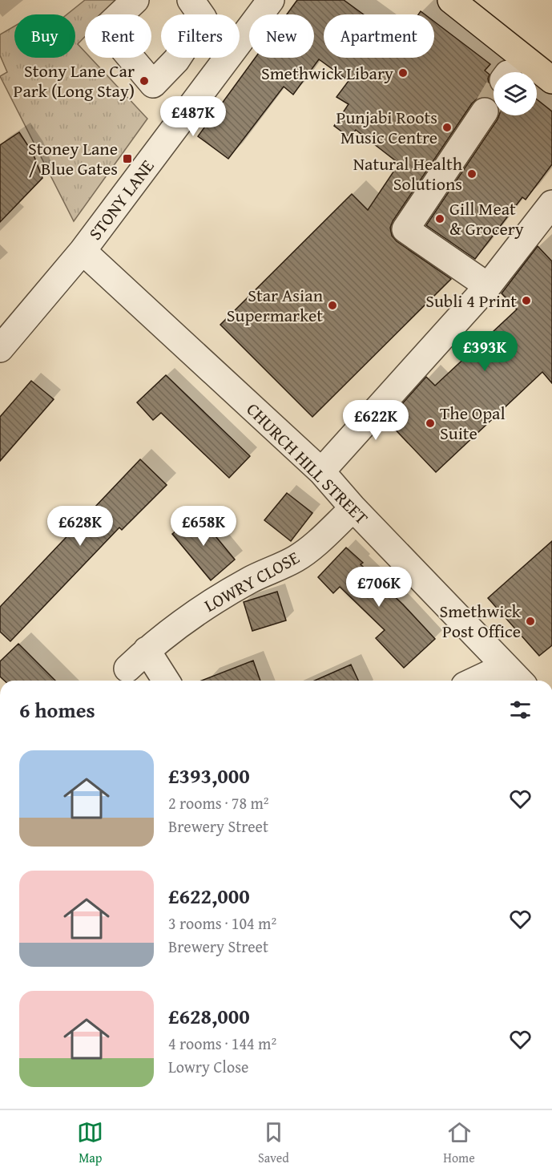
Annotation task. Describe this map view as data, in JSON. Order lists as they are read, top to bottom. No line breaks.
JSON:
{"streets":{"street":["STONY LANE","CHURCH HILL STREET","LOWRY CLOSE"]},"crossings":[["STONY LANE","CHURCH HILL STREET"],["CHURCH HILL STREET","LOWRY CLOSE"]],"places":{"other":["Smethwick Libary","Stony Lane Car Park (Long Stay)","Punjabi Roots Music Centre","Natural Health Solutions","Gill Meat & Grocery","Subli 4 Print","Star Asian Supermarket","The Opal Suite","Smethwick Post Office"],"transit":["Stoney Lane / Blue Gates"]},"page":{"chip":["Buy","Rent","Filters","New","Apartment"],"price":["£487K","£393K","£622K","£628K","£658K","£706K"],"heading":"6 homes","list":[{"name":"£393,000","note":"2 rooms · 78 m² · Brewery Street"},{"name":"£622,000","note":"3 rooms · 104 m² · Brewery Street"},{"name":"£628,000","note":"4 rooms · 144 m² · Lowry Close"}],"tabs":["Map","Saved","Home"]}}
